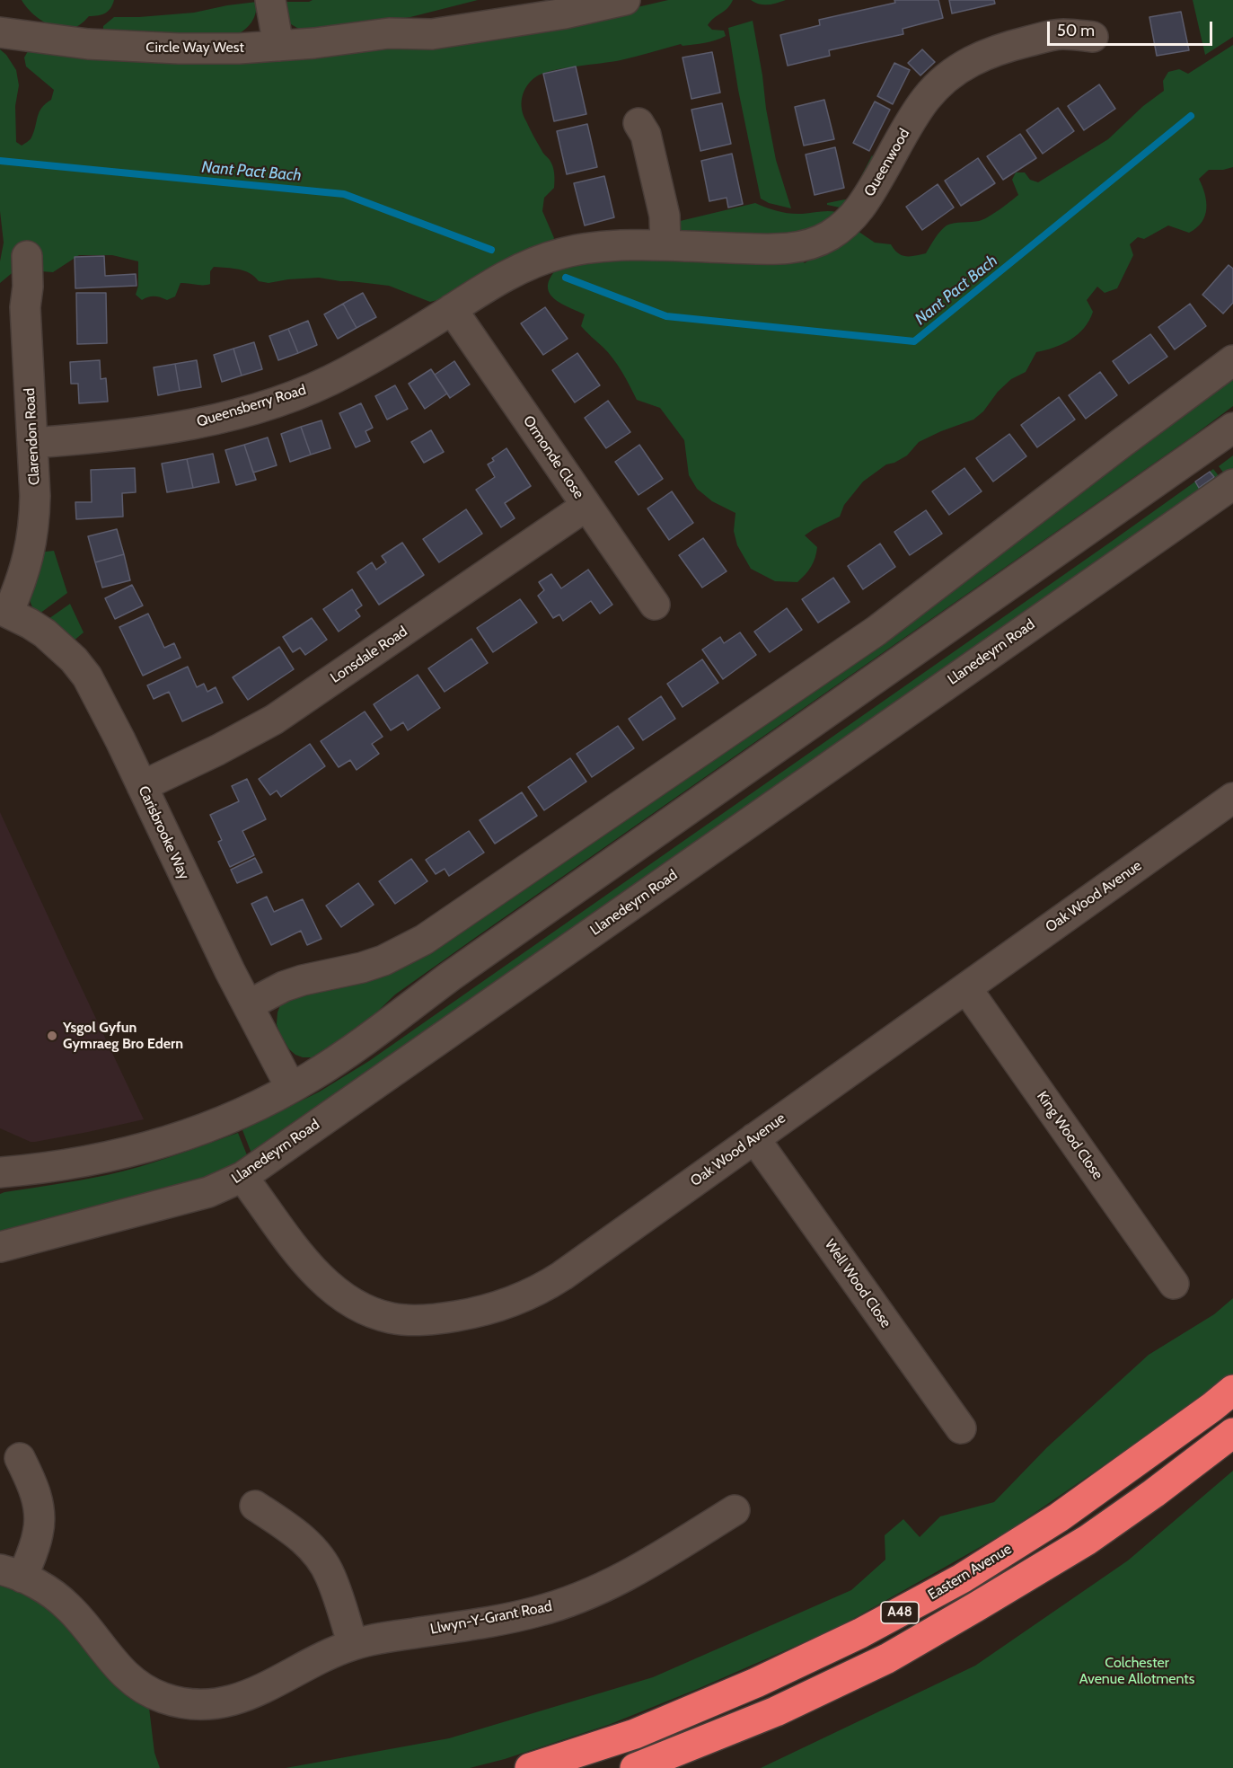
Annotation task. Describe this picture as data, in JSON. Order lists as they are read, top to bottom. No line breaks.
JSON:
{"streets":{"highway":["Eastern Avenue","A48"],"street":["Circle Way West","Queenwood","Queensberry Road","Clarendon Road","Ormonde Close","Llanedeyrn Road","Lonsdale Road","Carisbrooke Way","Oak Wood Avenue","King Wood Close","Well Wood Close","Llwyn-Y-Grant Road"]},"crossings":[["Queenwood","Queensberry Road"],["Queenwood","Ormonde Close"],["Queensberry Road","Clarendon Road"],["Queensberry Road","Ormonde Close"],["Clarendon Road","Carisbrooke Way"],["Ormonde Close","Lonsdale Road"],["Llanedeyrn Road","Oak Wood Avenue"],["Lonsdale Road","Carisbrooke Way"],["Oak Wood Avenue","King Wood Close"],["Oak Wood Avenue","Well Wood Close"]],"water":["Nant Pact Bach"],"parks":["Colchester Avenue Allotments"],"places":["Ysgol Gyfun Gymraeg Bro Edern"],"scale_bar":"50 m"}
